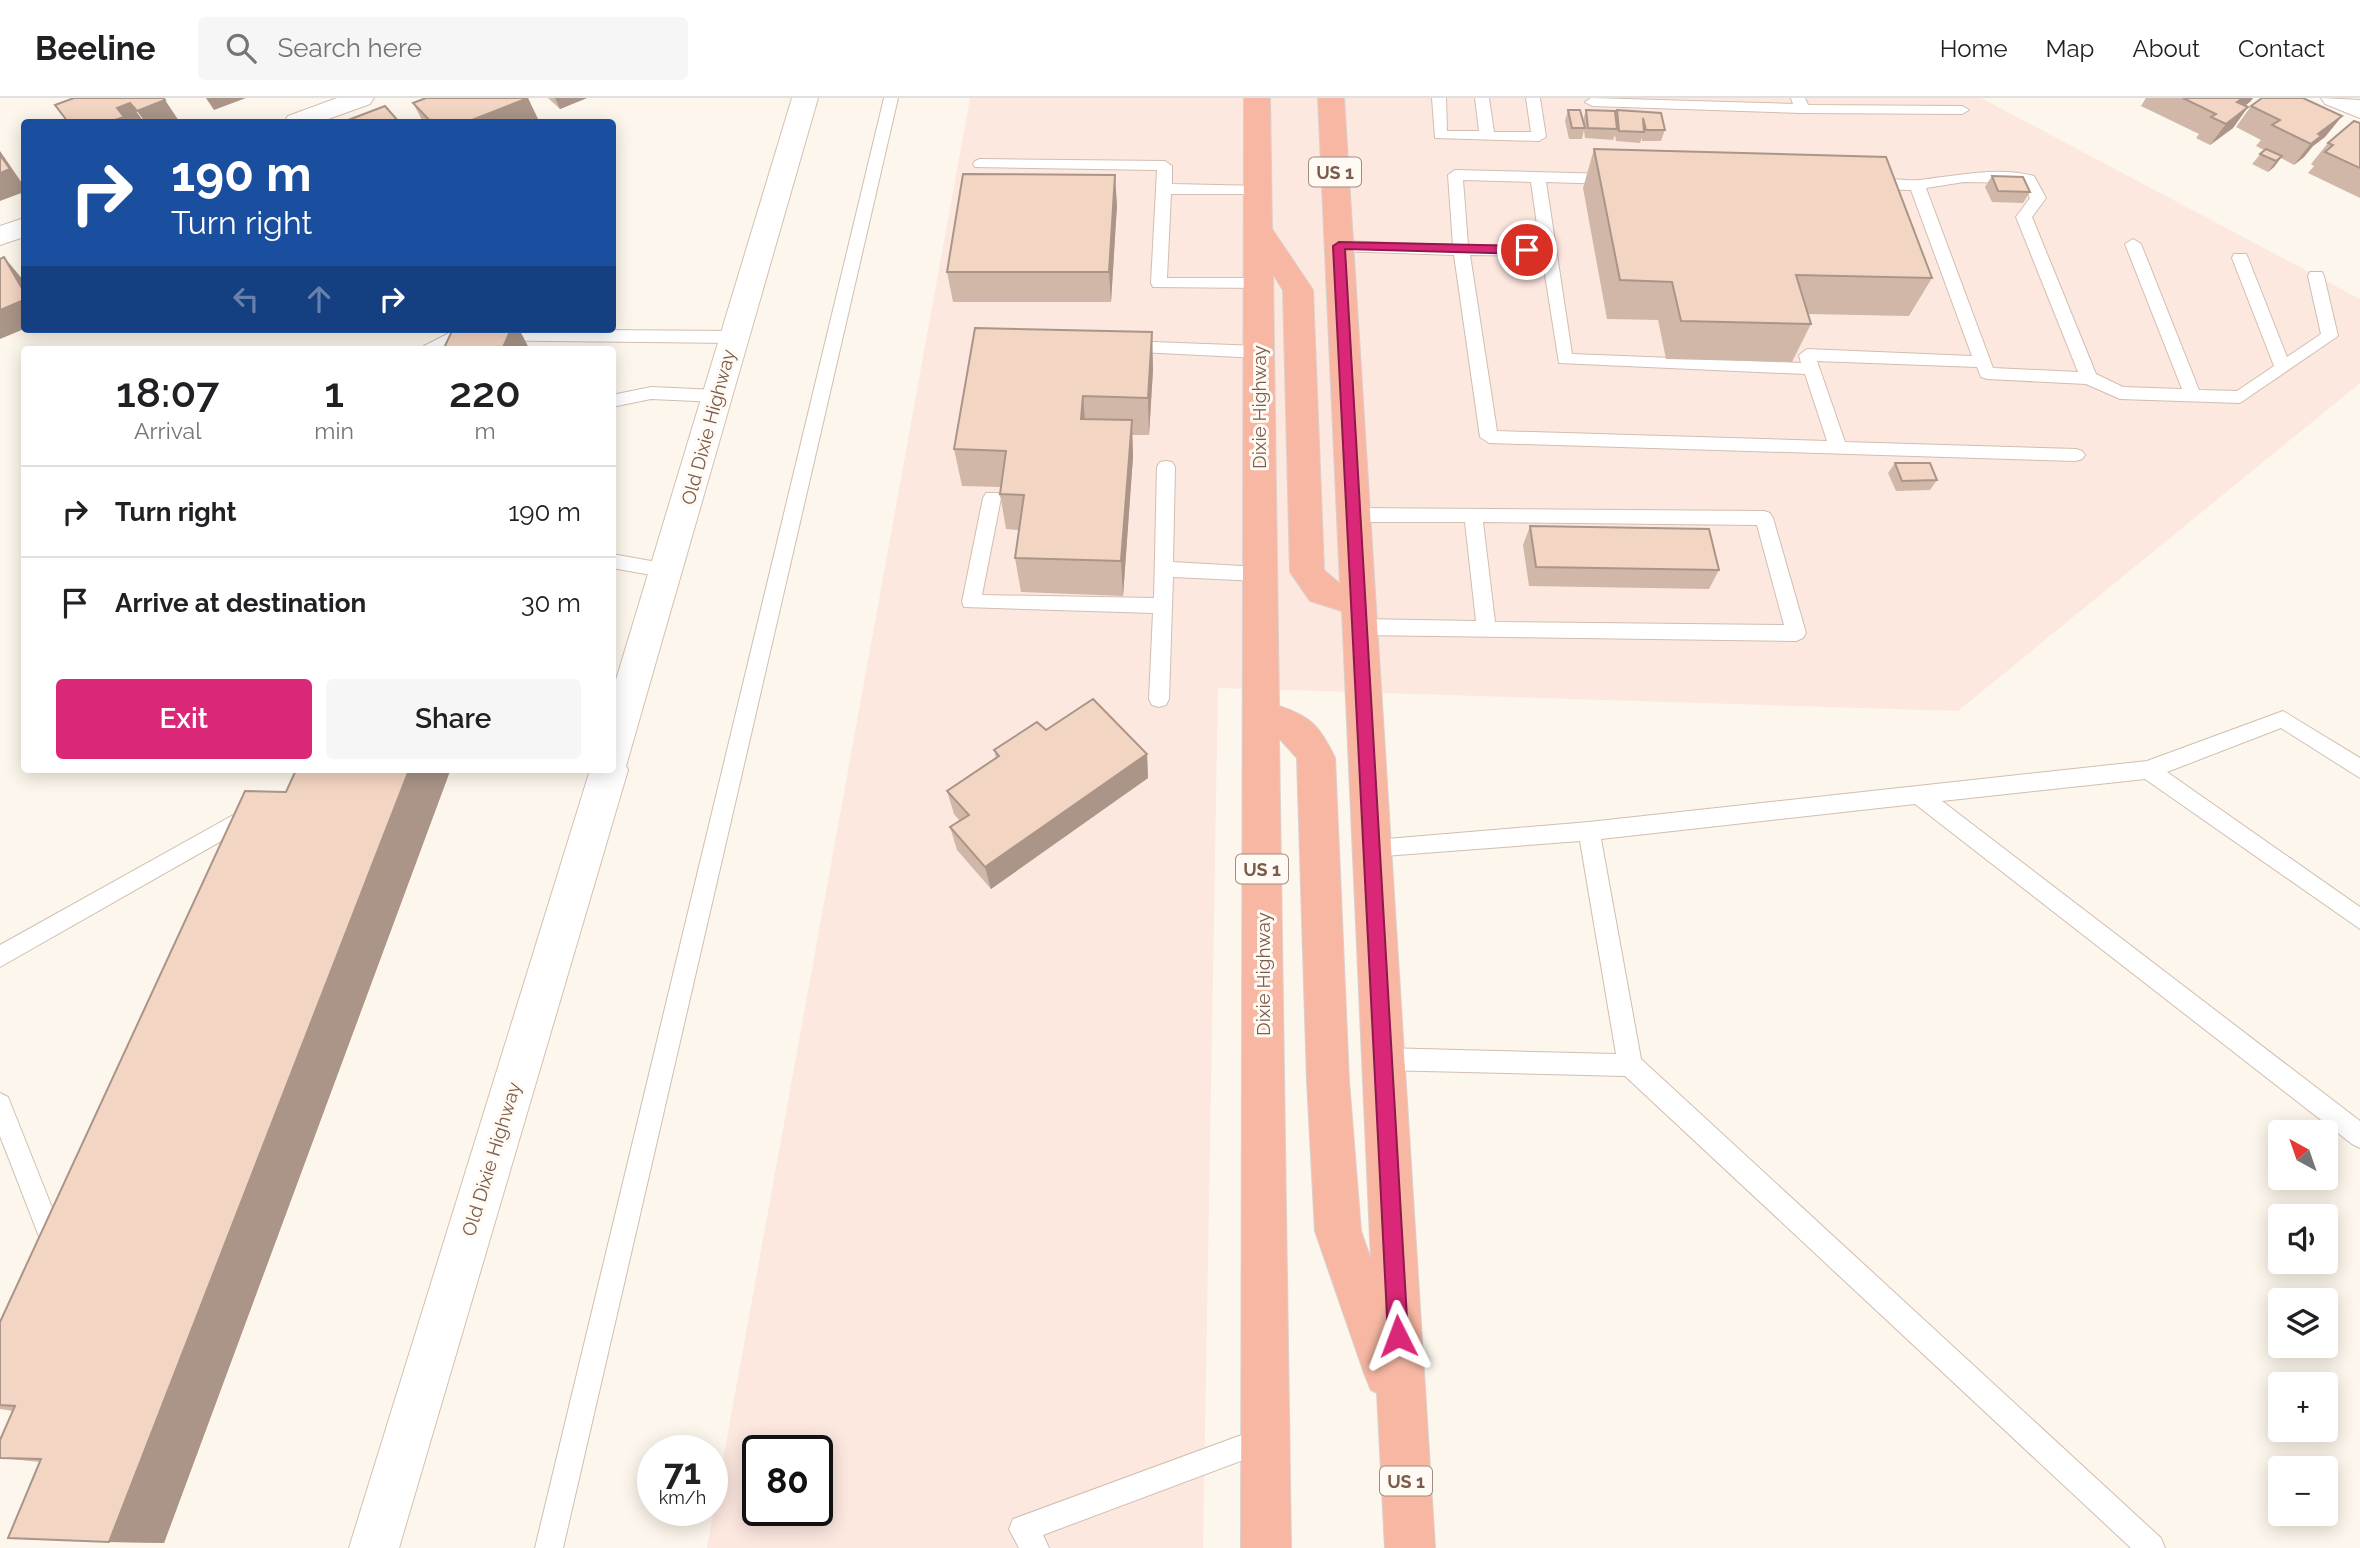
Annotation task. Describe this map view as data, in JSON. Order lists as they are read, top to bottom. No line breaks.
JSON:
{"streets":{"highway":["US 1","Dixie Highway"],"street":["Old Dixie Highway"]},"crossings":[["US 1","Dixie Highway"]],"north":"top left","page":{"header":"Beeline","search":"Search here","nav":["Home","Map","About","Contact"],"turn":["190 m","Turn right"],"eta":["18:07","Arrival","1","min","220","m"],"list":[{"name":"Turn right","value":"190 m"},{"name":"Arrive at destination","value":"30 m"}],"buttons":["Exit","Share"],"map_buttons":["+","−"],"speed":"71 km/h","limit":"80"}}
